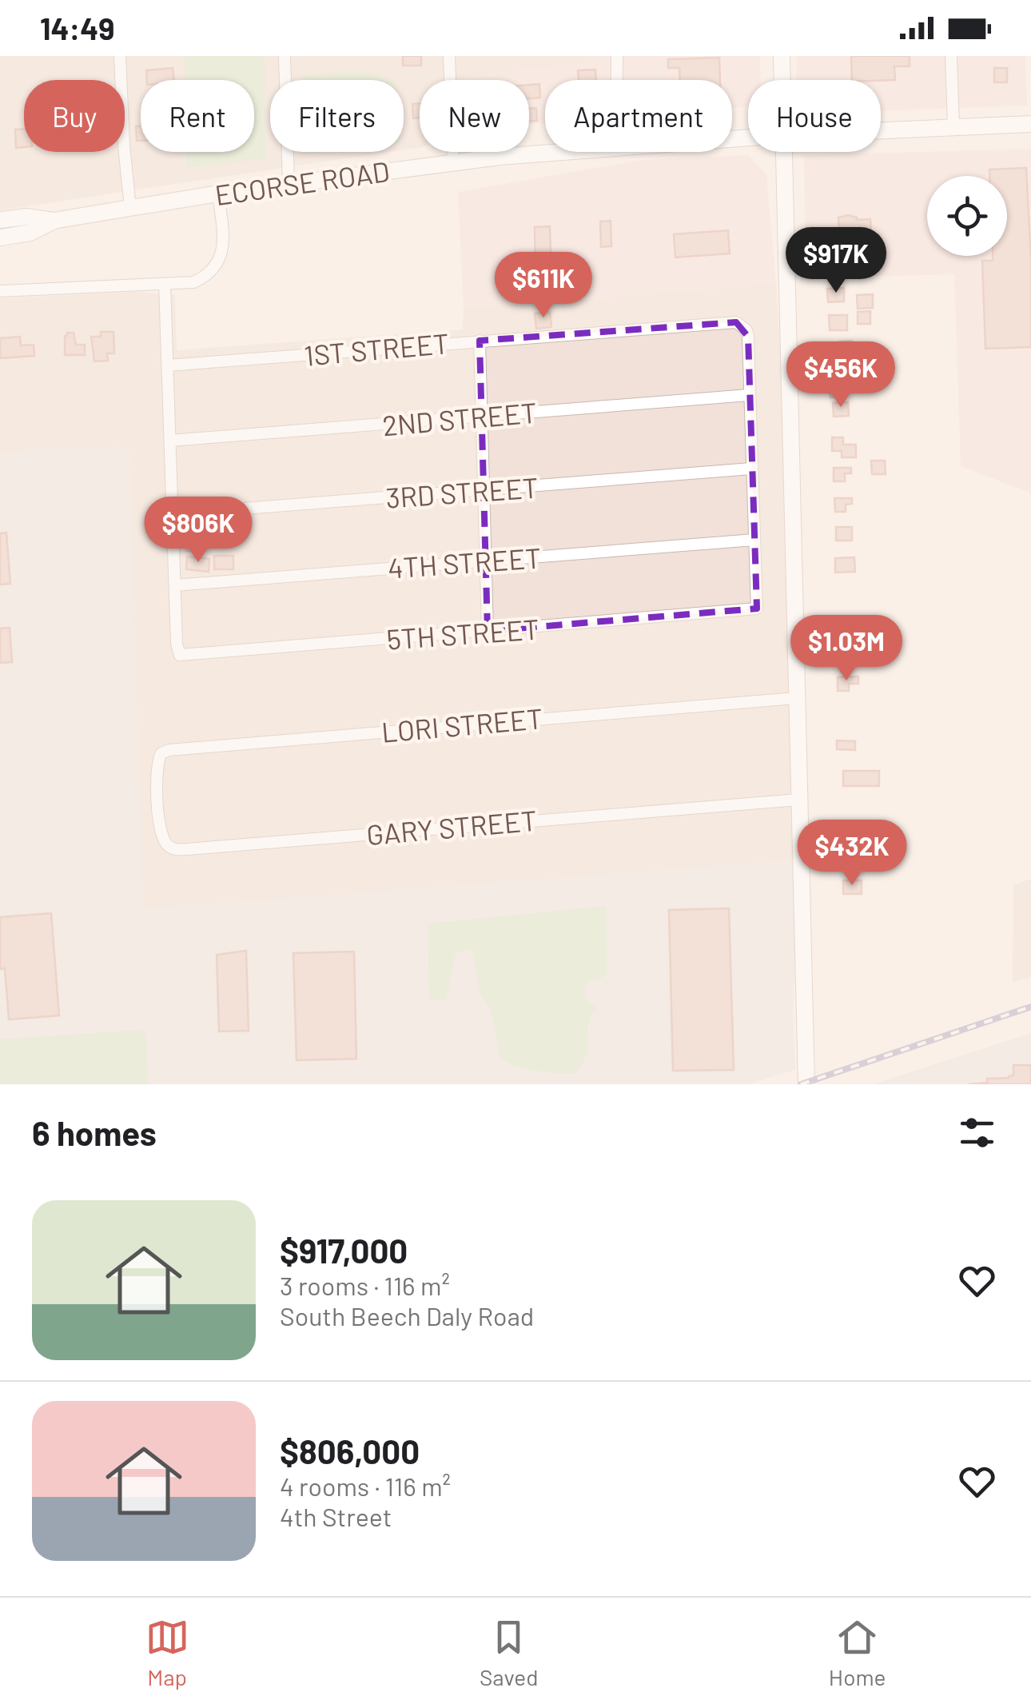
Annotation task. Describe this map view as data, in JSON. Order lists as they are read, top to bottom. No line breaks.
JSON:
{"streets":{"main road":["ECORSE ROAD"],"street":["1ST STREET","2ND STREET","3RD STREET","4TH STREET","5TH STREET","LORI STREET","GARY STREET"]},"crossings":[["1ST STREET","2ND STREET"],["4TH STREET","5TH STREET"],["LORI STREET","GARY STREET"]],"page":{"status":"14:49","chip":["Buy","Rent","Filters","New","Apartment","House"],"price":["$917K","$611K","$456K","$806K","$1.03M","$432K"],"heading":"6 homes","list":[{"name":"$917,000","note":"3 rooms · 116 m² · South Beech Daly Road"},{"name":"$806,000","note":"4 rooms · 116 m² · 4th Street"}],"tabs":["Map","Saved","Home"]}}
